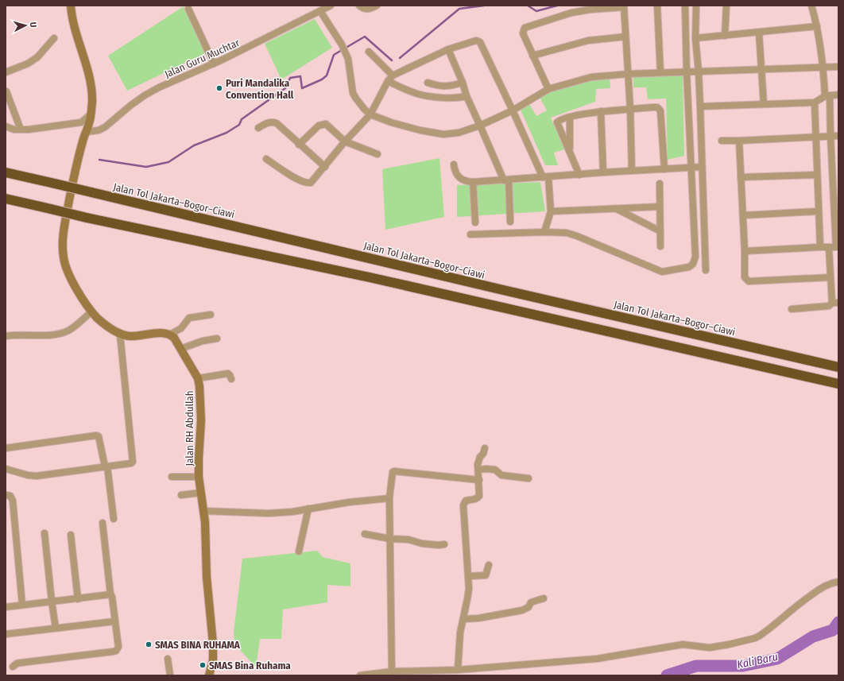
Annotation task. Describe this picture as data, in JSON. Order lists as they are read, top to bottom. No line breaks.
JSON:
{"streets":{"highway":["Jalan Tol Jakarta–Bogor–Ciawi"],"street":["Jalan Guru Muchtar","Jalan RH Abdullah"]},"water":["Kali Baru"],"places":["Puri Mandalika Convention Hall","SMAS BINA RUHAMA","SMAS Bina Ruhama"],"north":"right"}
